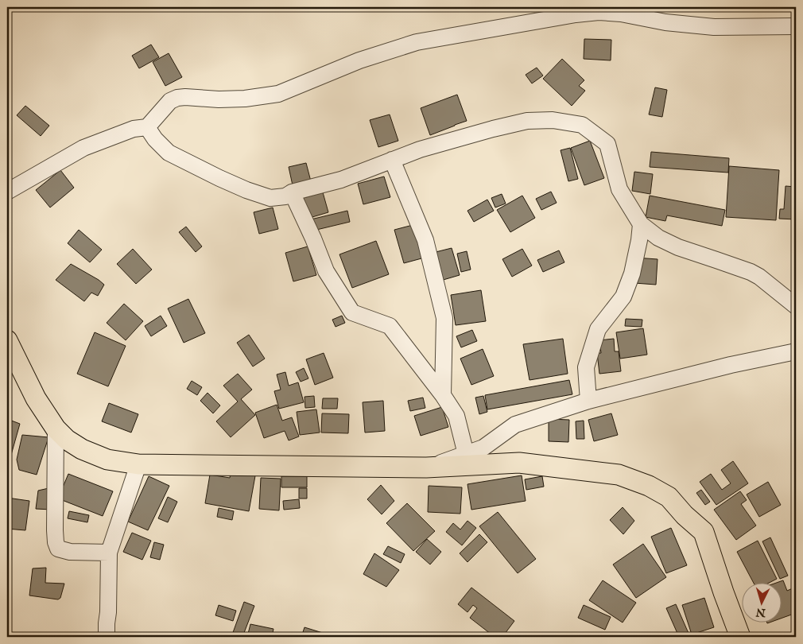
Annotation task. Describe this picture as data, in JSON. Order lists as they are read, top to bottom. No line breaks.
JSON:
{"north":"bottom"}
